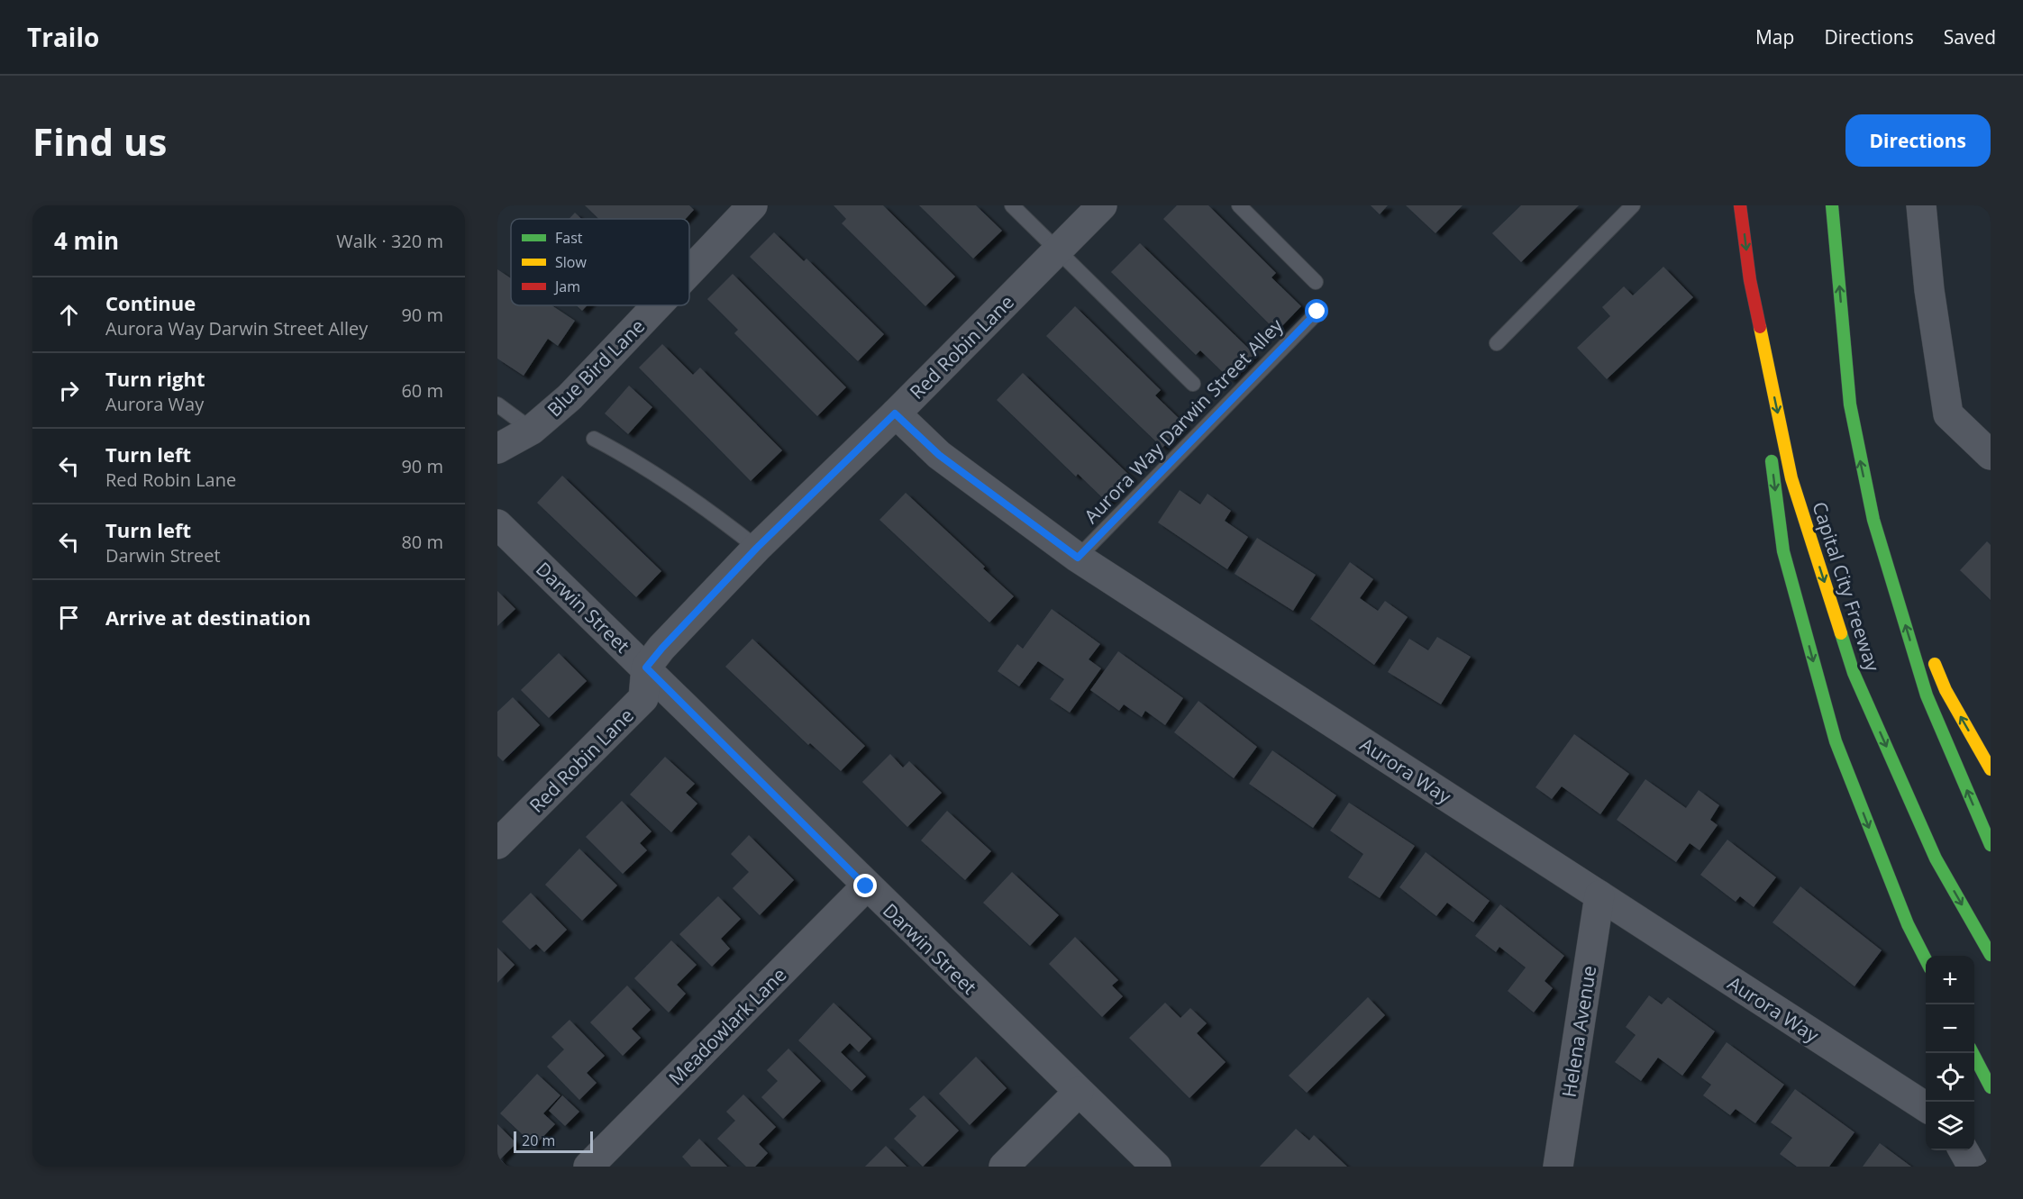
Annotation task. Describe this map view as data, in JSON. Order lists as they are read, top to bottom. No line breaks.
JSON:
{"streets":{"highway":["Capital City Freeway"],"street":["Red Robin Lane","Blue Bird Lane","Darwin Street","Aurora Way","Meadowlark Lane","Helena Avenue"],"lane":["Aurora Way Darwin Street Alley"]},"crossings":[["Red Robin Lane","Darwin Street"],["Red Robin Lane","Aurora Way"],["Aurora Way Darwin Street Alley","Aurora Way"],["Darwin Street","Meadowlark Lane"],["Aurora Way","Helena Avenue"]],"legend":["Fast","Slow","Jam"],"scale_bar":"20 m","page":{"header":"Trailo","nav":["Map","Directions","Saved"],"buttons":"Directions","title":"Find us","heading":["4 min","Walk · 320 m"],"list":[["Continue","Aurora Way Darwin Street Alley","90 m"],["Turn right","Aurora Way","60 m"],["Turn left","Red Robin Lane","90 m"],["Turn left","Darwin Street","80 m"],"Arrive at destination"],"map_buttons":["+","−"],"scale":"20 m"}}
